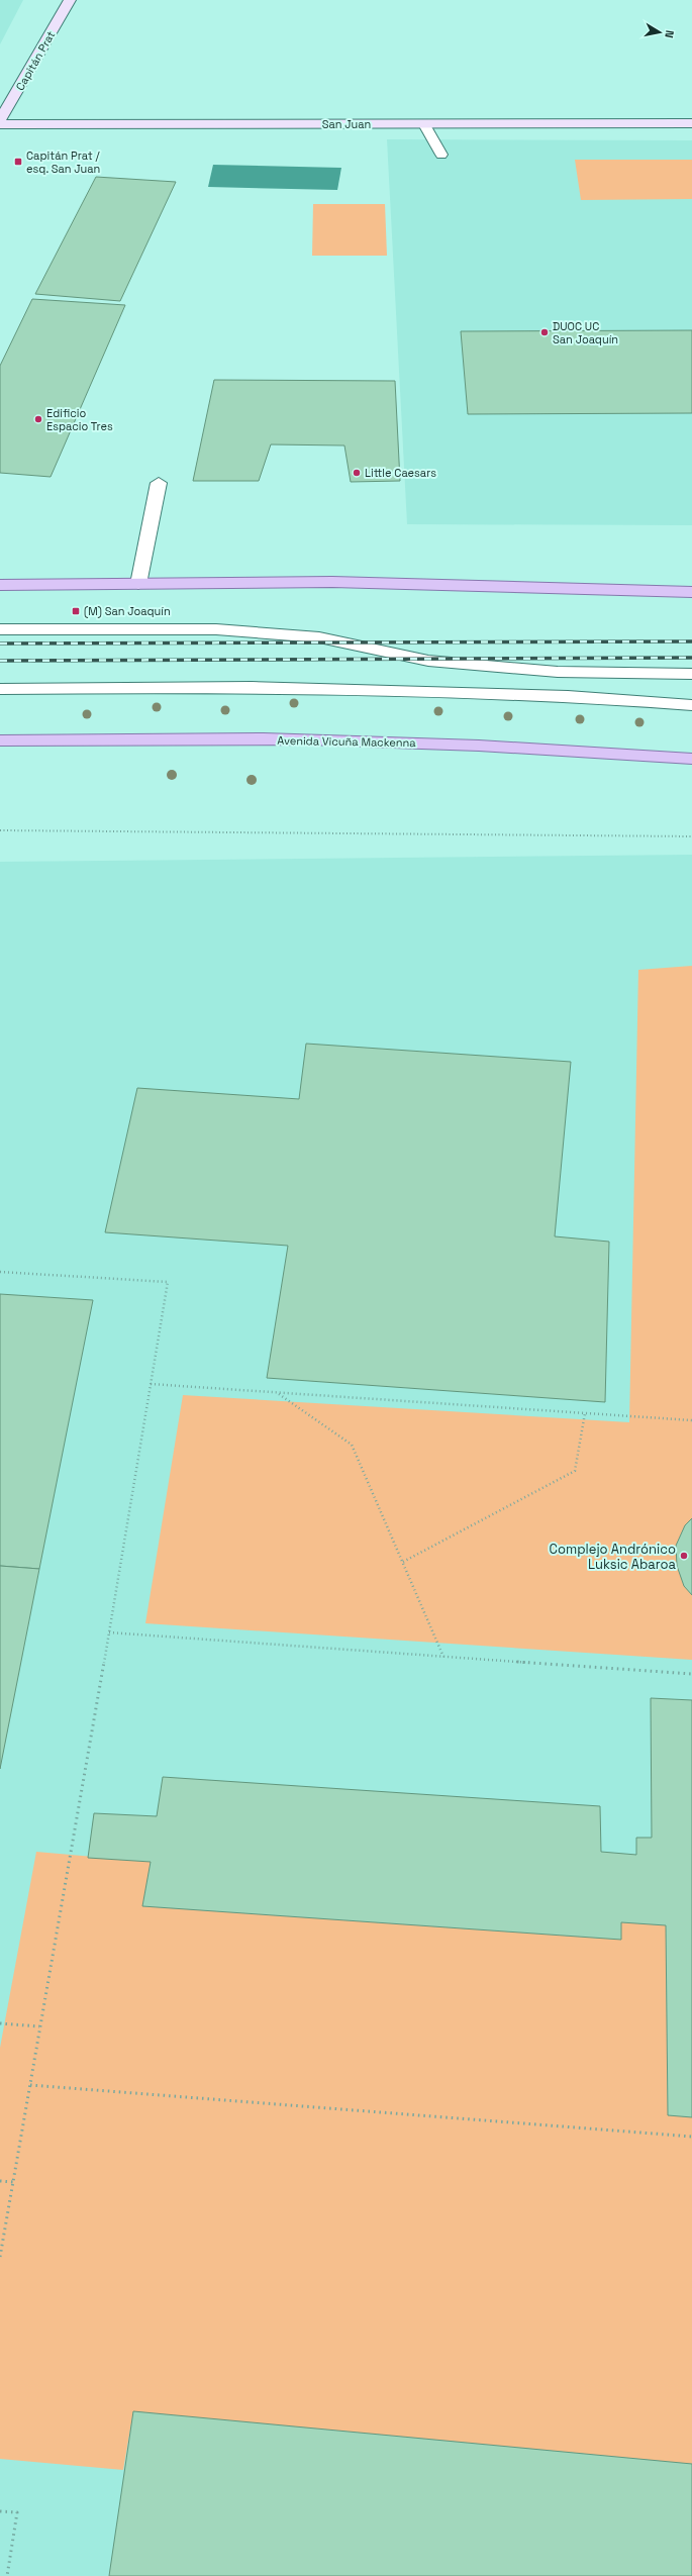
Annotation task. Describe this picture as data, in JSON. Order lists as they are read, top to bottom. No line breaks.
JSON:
{"streets":{"main road":["Avenida Vicuña Mackenna"],"street":["Capitán Prat","San Juan"]},"places":{"transit":["Capitán Prat / esq. San Juan","(M) San Joaquín"],"other":["DUOC UC San Joaquín","Edificio Espacio Tres","Little Caesars","Complejo Andrónico Luksic Abaroa"]},"north":"right"}
